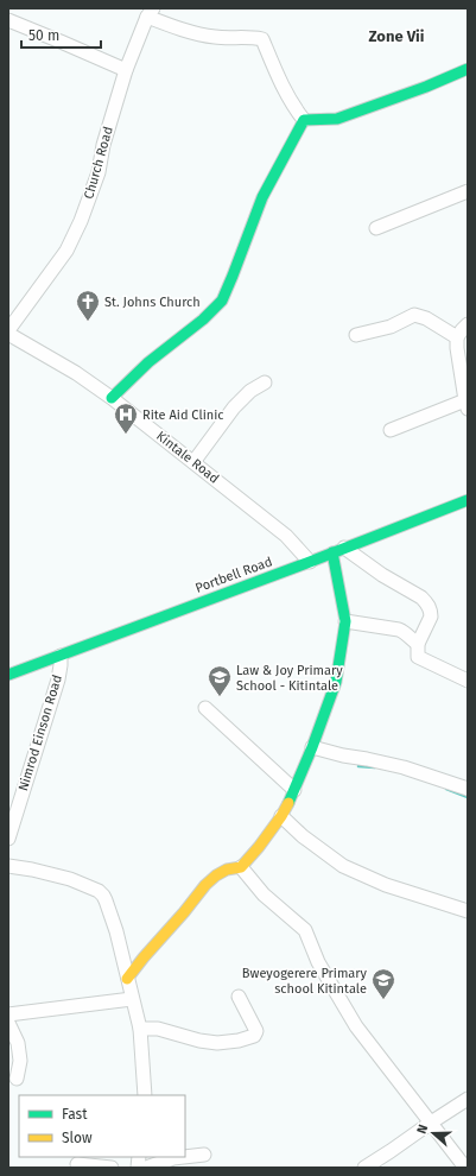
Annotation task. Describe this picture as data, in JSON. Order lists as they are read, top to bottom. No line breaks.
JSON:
{"streets":{"street":["Church Road","Kintale Road","Portbell Road","Nimrod Einson Road"]},"crossings":[["Kintale Road","Portbell Road"],["Portbell Road","Nimrod Einson Road"]],"districts":["Zone Vii"],"places":{"church":["St. Johns Church"],"hospital":["Rite Aid Clinic"],"school or university":["Law & Joy Primary School - Kitintale","Bweyogerere Primary school Kitintale"]},"legend":["Fast","Slow"],"scale_bar":"50 m","north":"left"}
